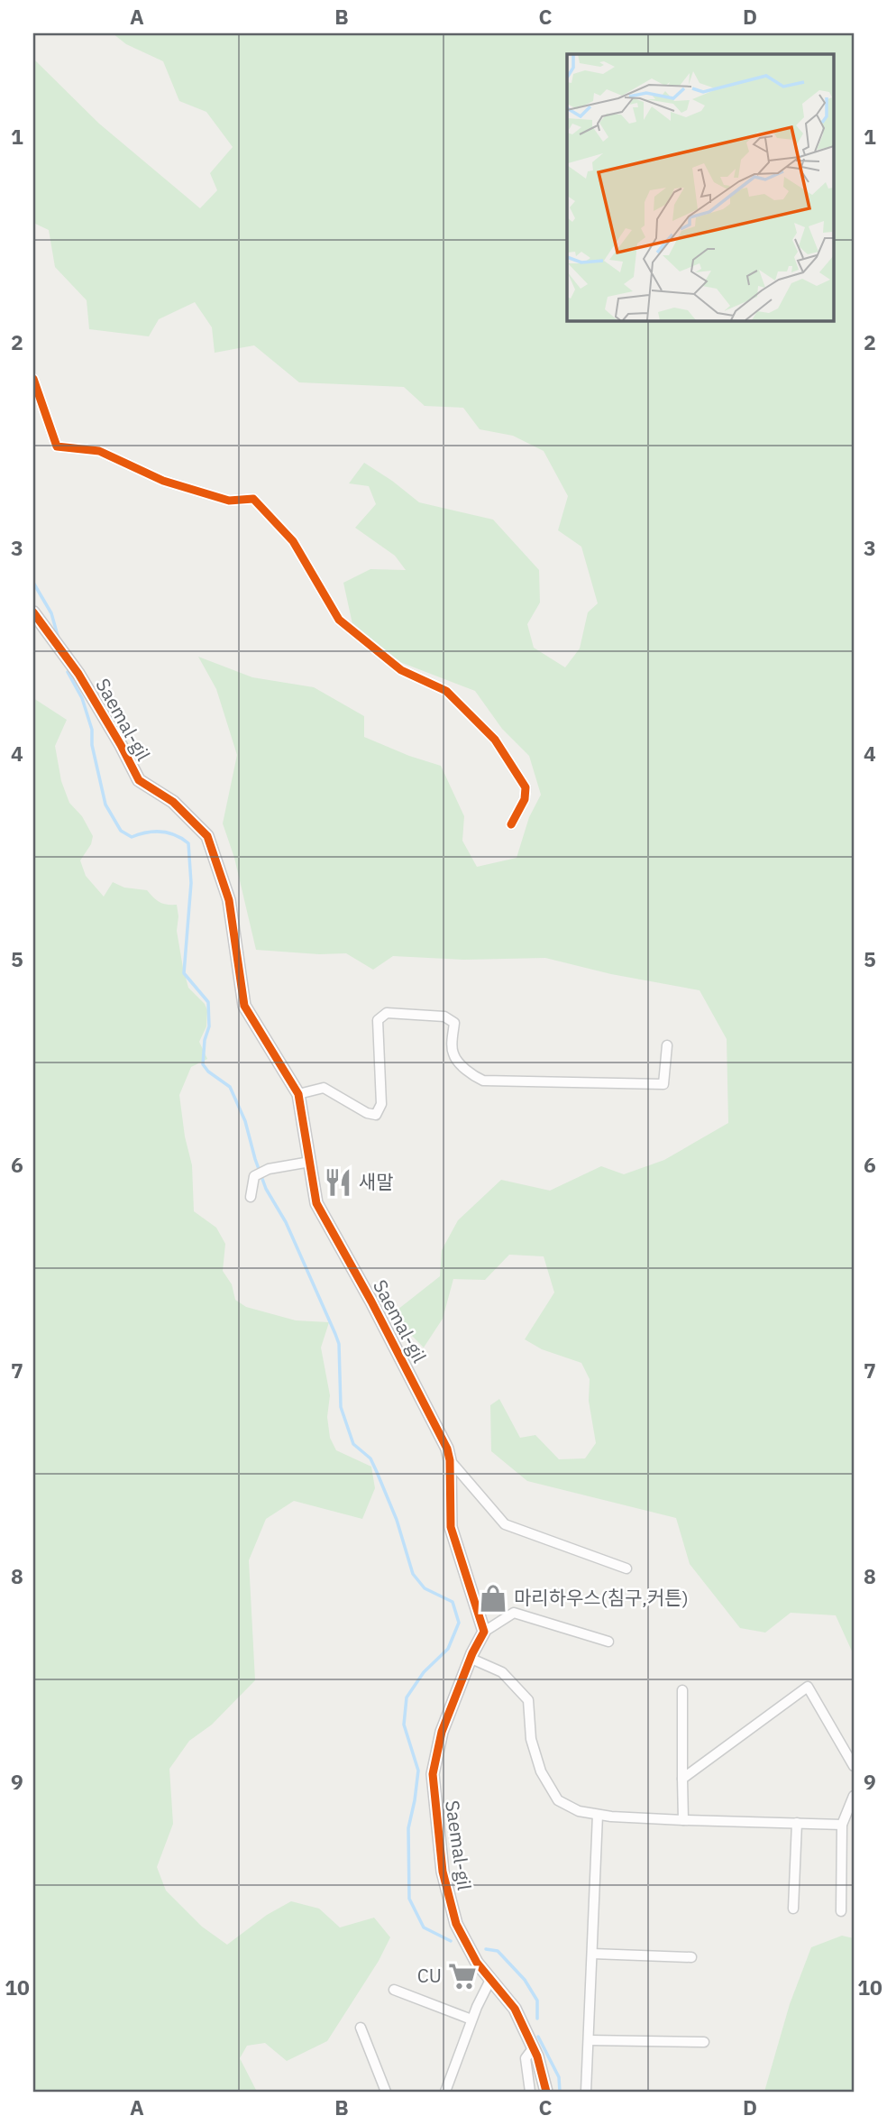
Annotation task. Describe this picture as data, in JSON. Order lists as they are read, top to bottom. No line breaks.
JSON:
{"streets":{"street":["Saemal-gil"]},"places":{"restaurant":["새말"],"shop":["마리하우스(침구,커튼)"],"supermarket":["CU"]},"grid":{"columns":["A","B","C","D"],"rows":["1","2","3","4","5","6","7","8","9","10"]}}
